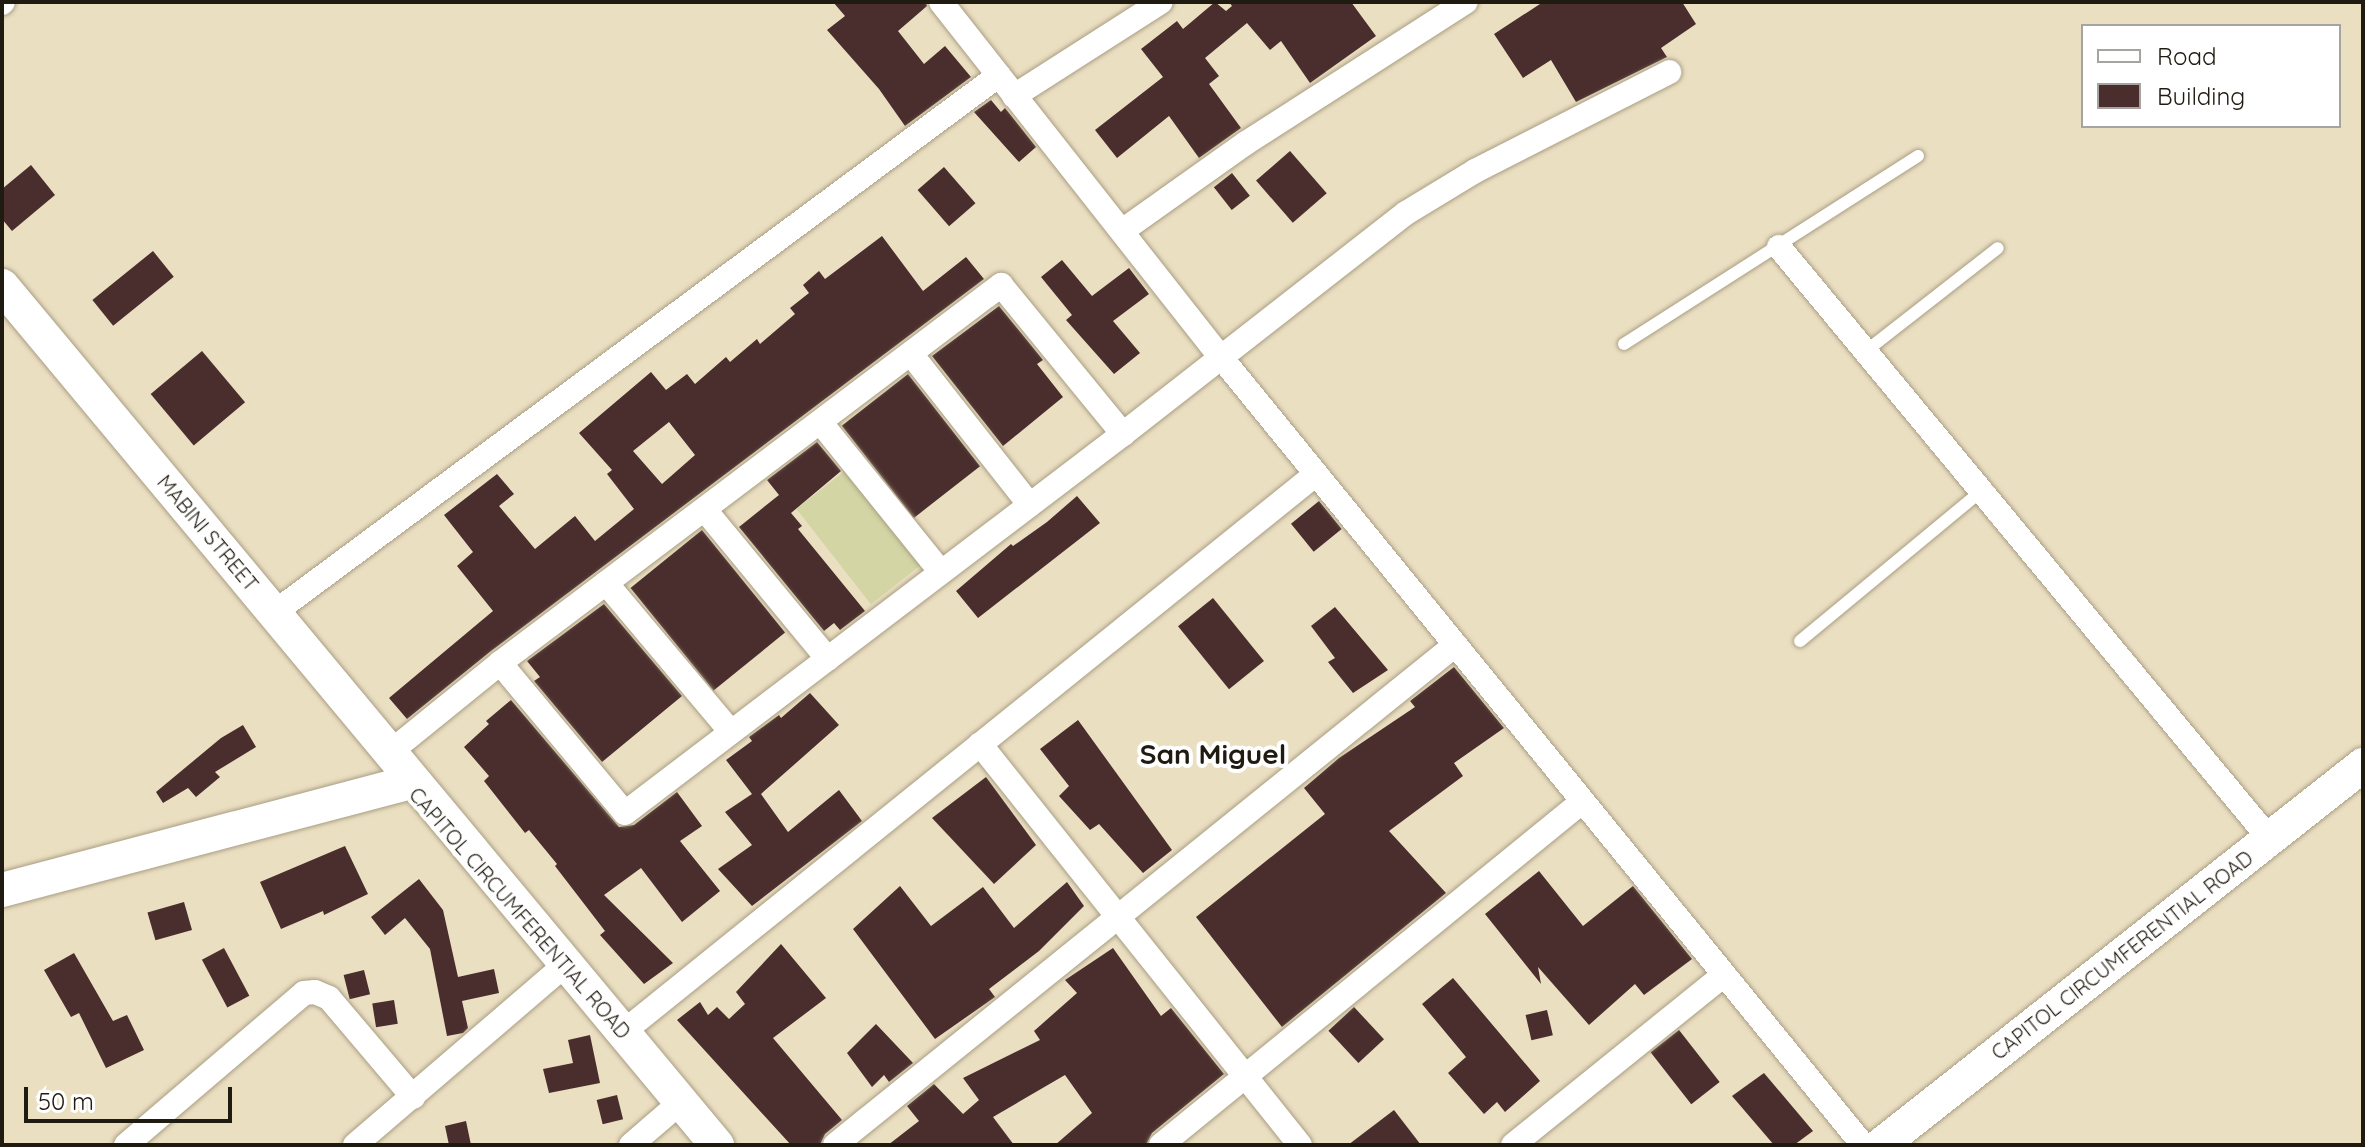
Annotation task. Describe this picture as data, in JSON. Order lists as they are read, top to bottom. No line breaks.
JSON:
{"streets":{"main road":["MABINI STREET","CAPITOL CIRCUMFERENTIAL ROAD"]},"crossings":[["MABINI STREET","CAPITOL CIRCUMFERENTIAL ROAD"]],"districts":["San Miguel"],"legend":["Road","Building"],"scale_bar":"50 m"}
